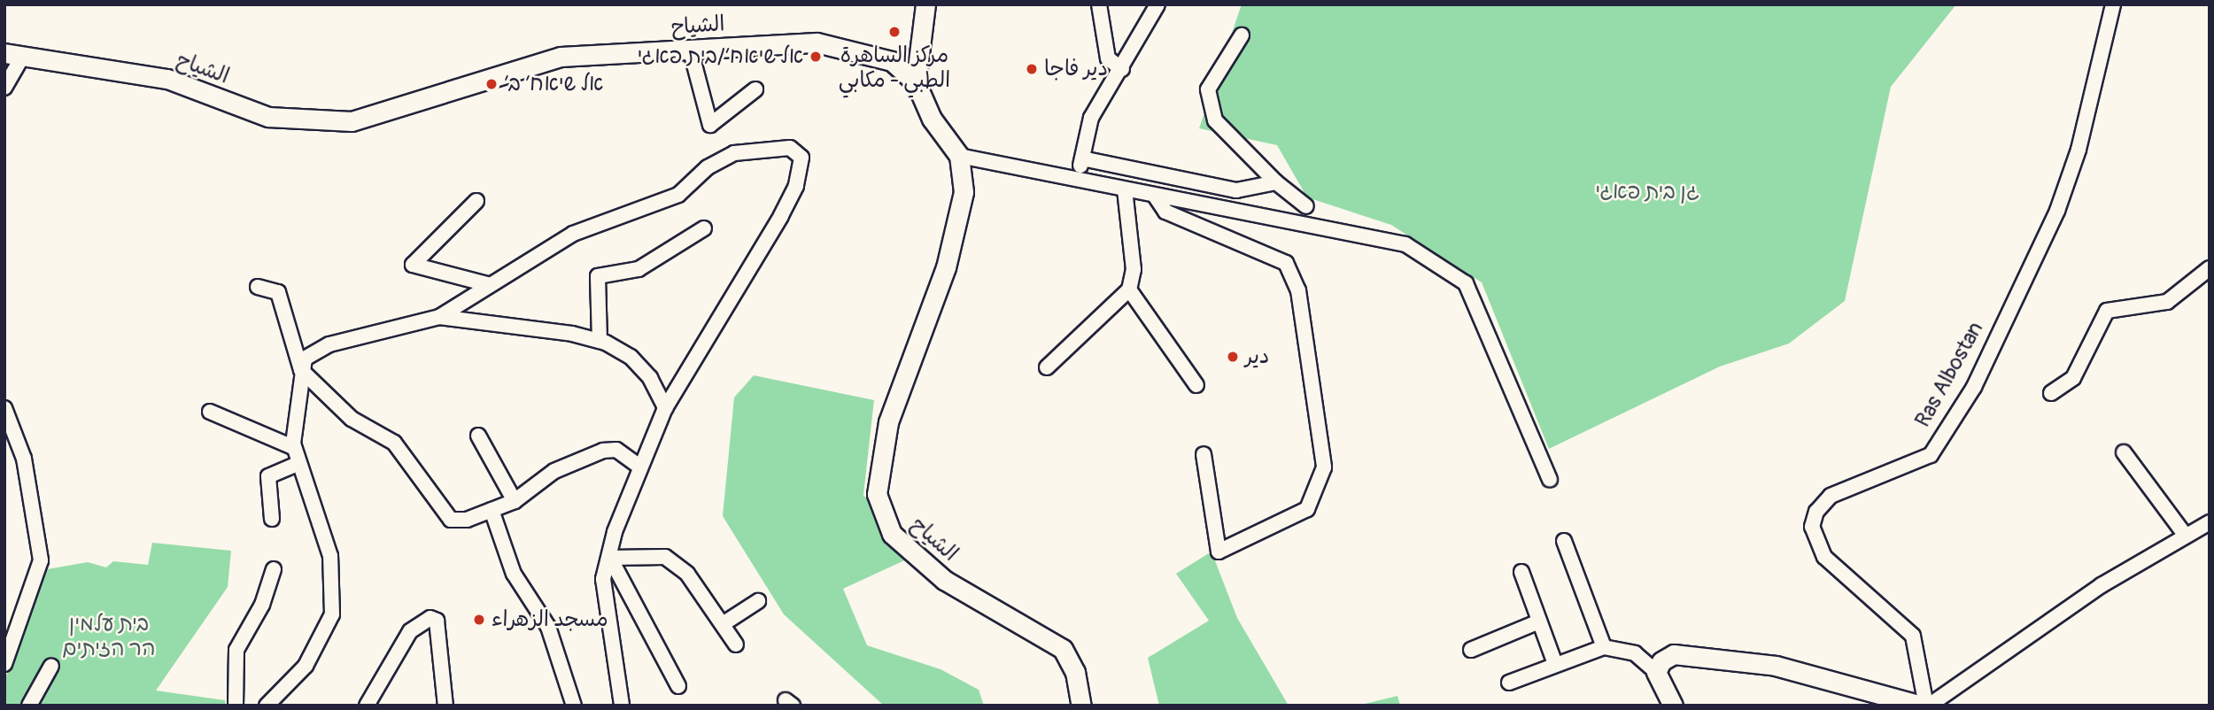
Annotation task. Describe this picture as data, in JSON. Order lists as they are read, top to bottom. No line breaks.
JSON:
{"streets":{"street":["الشياح","Ras Albostan"]},"parks":["גן בית פאגי","בית עלמין הר הזיתים"],"places":["مركز الساهرة الطبي - مكابي","אל שיאח׳/בית פאגי","دير فاجا","אל שיאח׳ ב׳","دير","مسجد الزهراء"]}
